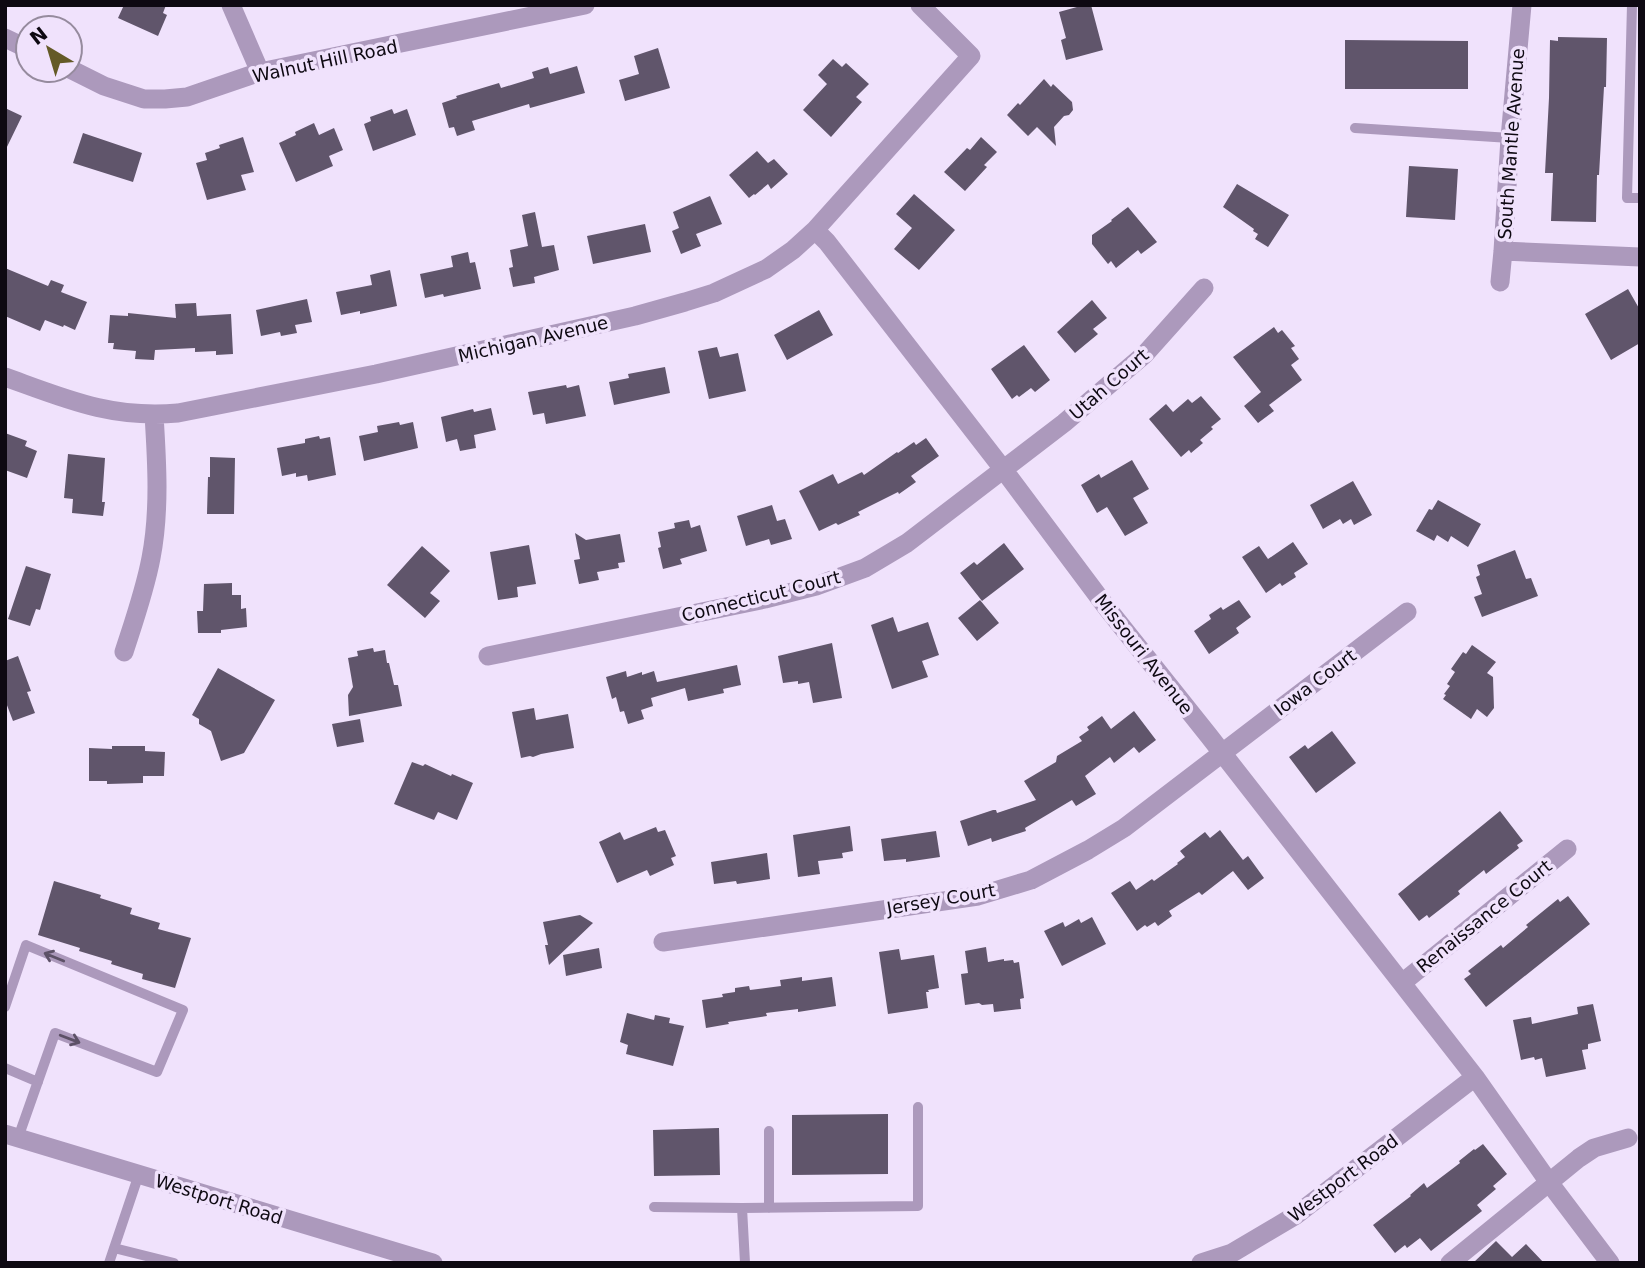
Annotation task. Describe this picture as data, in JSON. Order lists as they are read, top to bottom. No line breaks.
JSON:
{"streets":{"street":["Walnut Hill Road","South Mantle Avenue","Michigan Avenue","Utah Court","Connecticut Court","Missouri Avenue","Iowa Court","Jersey Court","Renaissance Court","Westport Road"]},"crossings":[["Michigan Avenue","Missouri Avenue"],["Utah Court","Connecticut Court"],["Utah Court","Missouri Avenue"],["Connecticut Court","Missouri Avenue"],["Missouri Avenue","Iowa Court"],["Missouri Avenue","Jersey Court"],["Missouri Avenue","Renaissance Court"],["Missouri Avenue","Westport Road"],["Iowa Court","Jersey Court"]],"north":"top left"}
